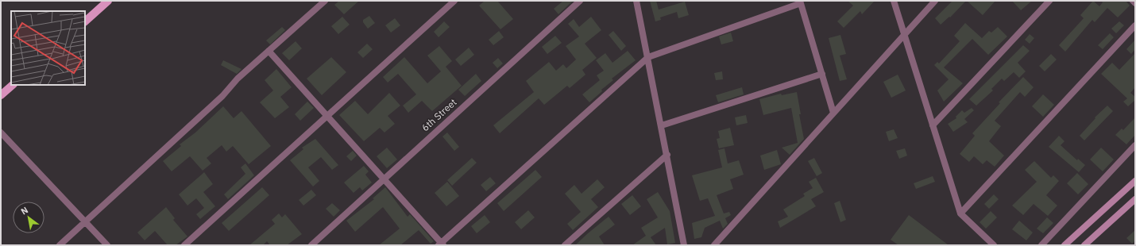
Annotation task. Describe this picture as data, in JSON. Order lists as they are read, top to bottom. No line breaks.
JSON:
{"streets":{"street":["6th Street"]},"north":"top left"}
